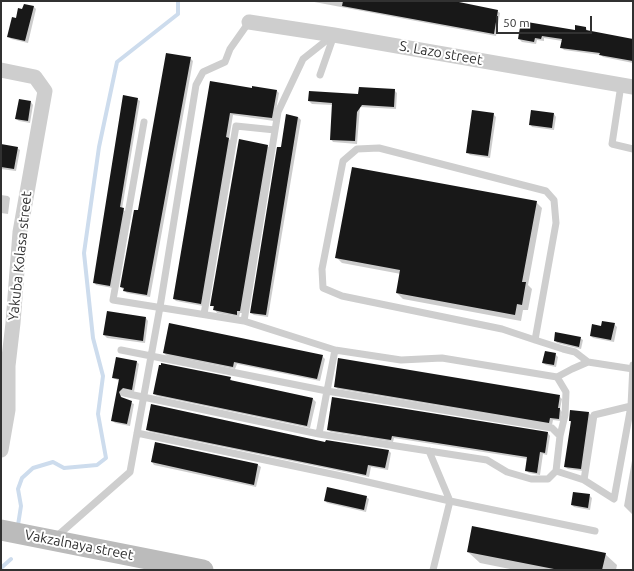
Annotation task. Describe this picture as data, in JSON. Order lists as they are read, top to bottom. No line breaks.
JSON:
{"streets":{"main road":["Vakzalnaya street"],"street":["S. Lazo street","Yakuba Kolasa street"]},"scale_bar":"50 m"}
